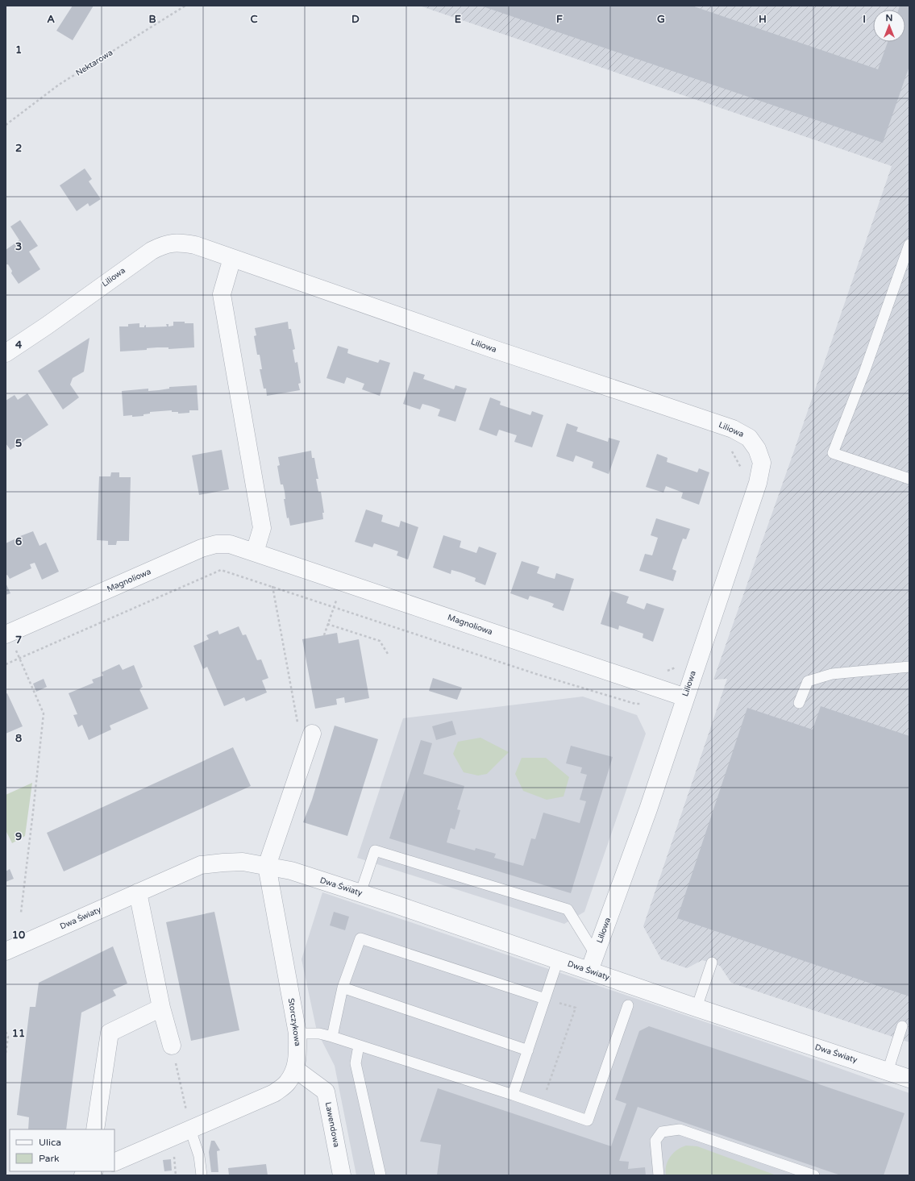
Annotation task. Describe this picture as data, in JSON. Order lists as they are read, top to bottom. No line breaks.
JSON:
{"streets":{"street":["Liliowa","Magnoliowa","Dwa Światy","Storczykowa","Lawendowa"],"path":["Nektarowa"]},"crossings":[["Liliowa","Magnoliowa"],["Liliowa","Dwa Światy"],["Dwa Światy","Storczykowa"],["Storczykowa","Lawendowa"]],"legend":["Ulica","Park"],"north":"top","grid":{"columns":["A","B","C","D","E","F","G","H","I"],"rows":["1","2","3","4","5","6","7","8","9","10","11"]}}
